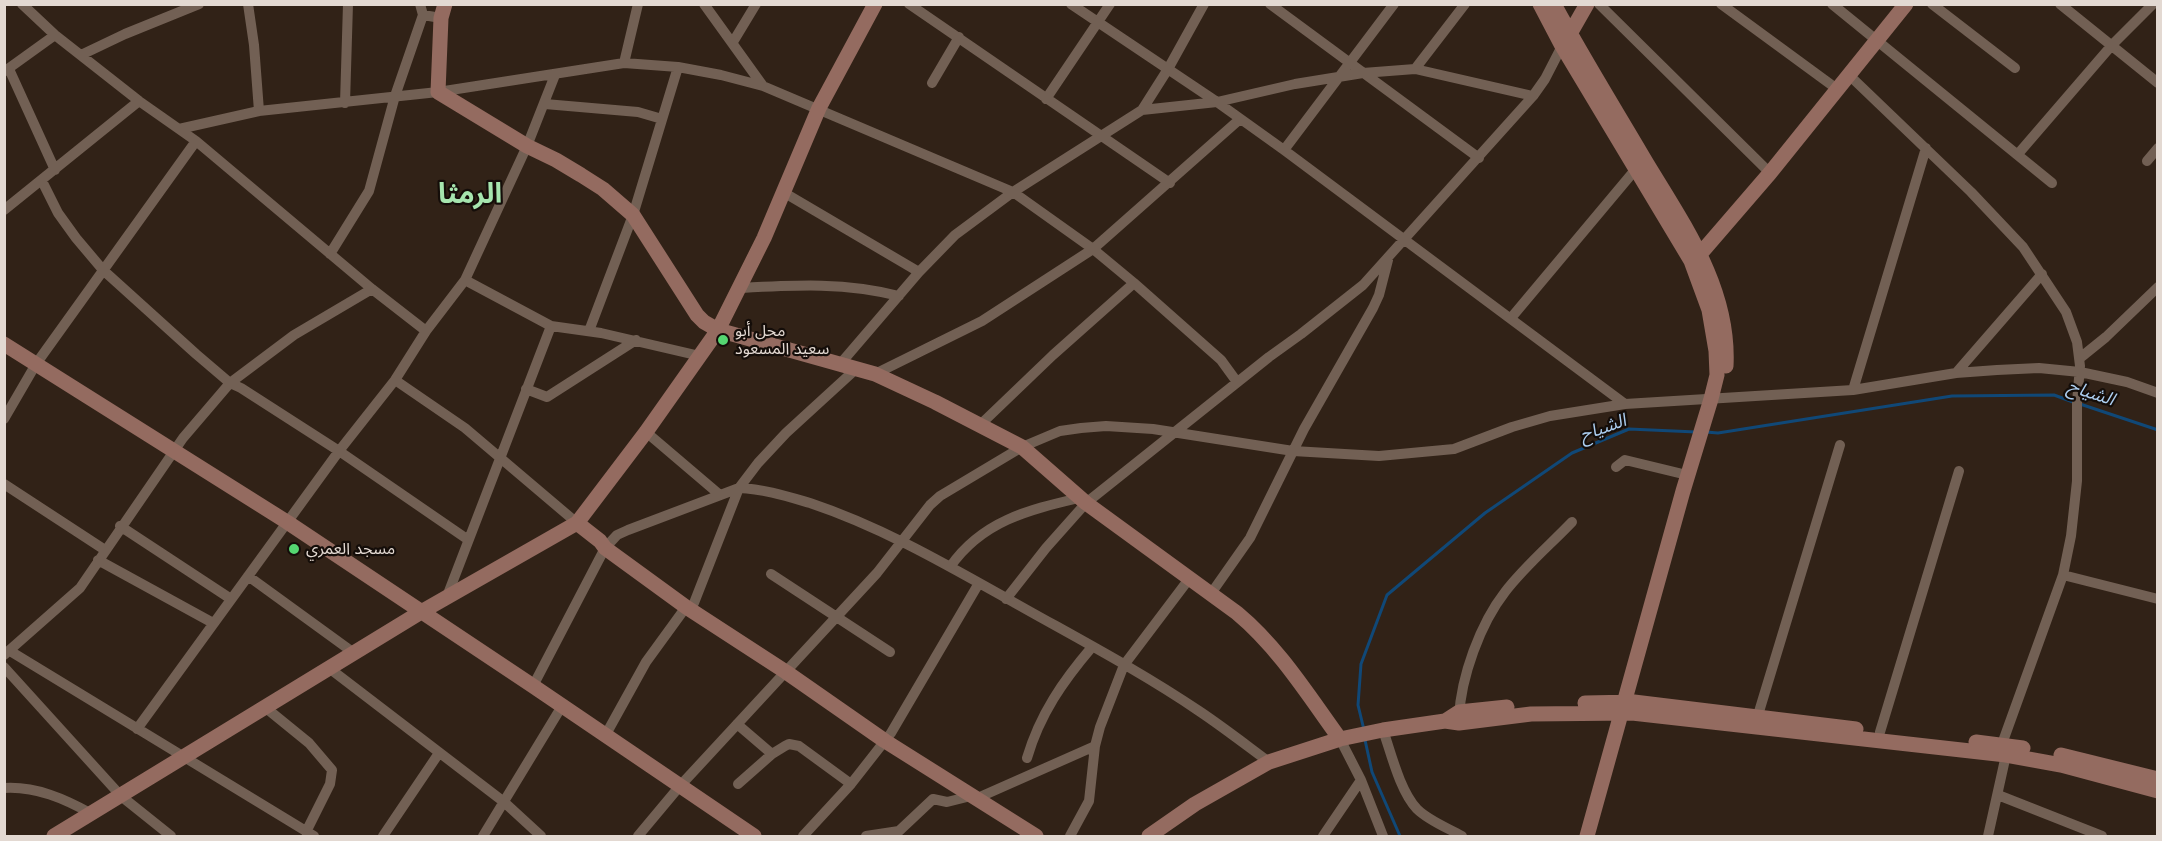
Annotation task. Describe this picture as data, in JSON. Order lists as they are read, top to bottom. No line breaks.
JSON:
{"districts":["الرمثا"],"water":["الشياح"],"places":["محل أبو سعيد المسعود","مسجد العمري"]}
